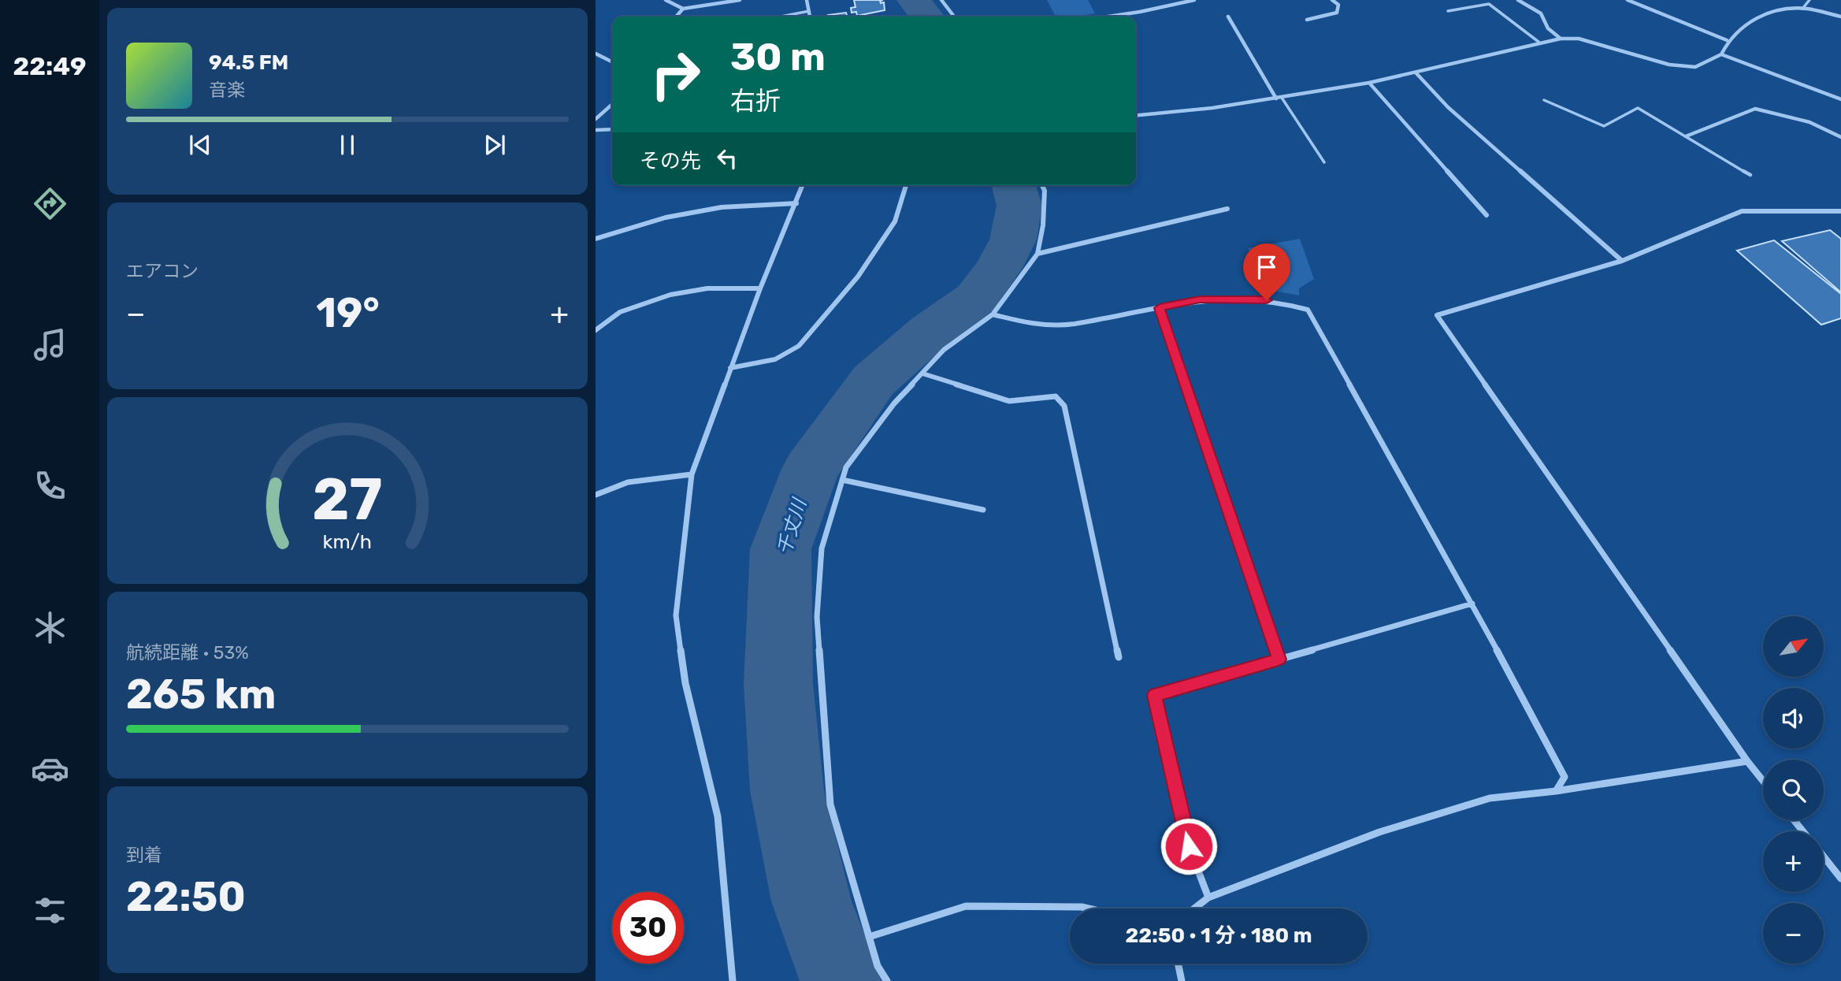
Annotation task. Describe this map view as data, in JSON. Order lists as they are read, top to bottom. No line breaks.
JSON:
{"water":["千丈川"],"north":"top right","page":{"tabs":"22:49","turn":["30 m","右折"],"song":["94.5 FM","音楽"],"then":"その先","tile":["エアコン",["航続距離 · 53%","265 km"],["到着","22:50"]],"heat":["−","19°","+"],"map_buttons":["+","−"],"limit":"30","trip":"22:50 · 1 分 · 180 m","gauge":["27","km/h"]}}
